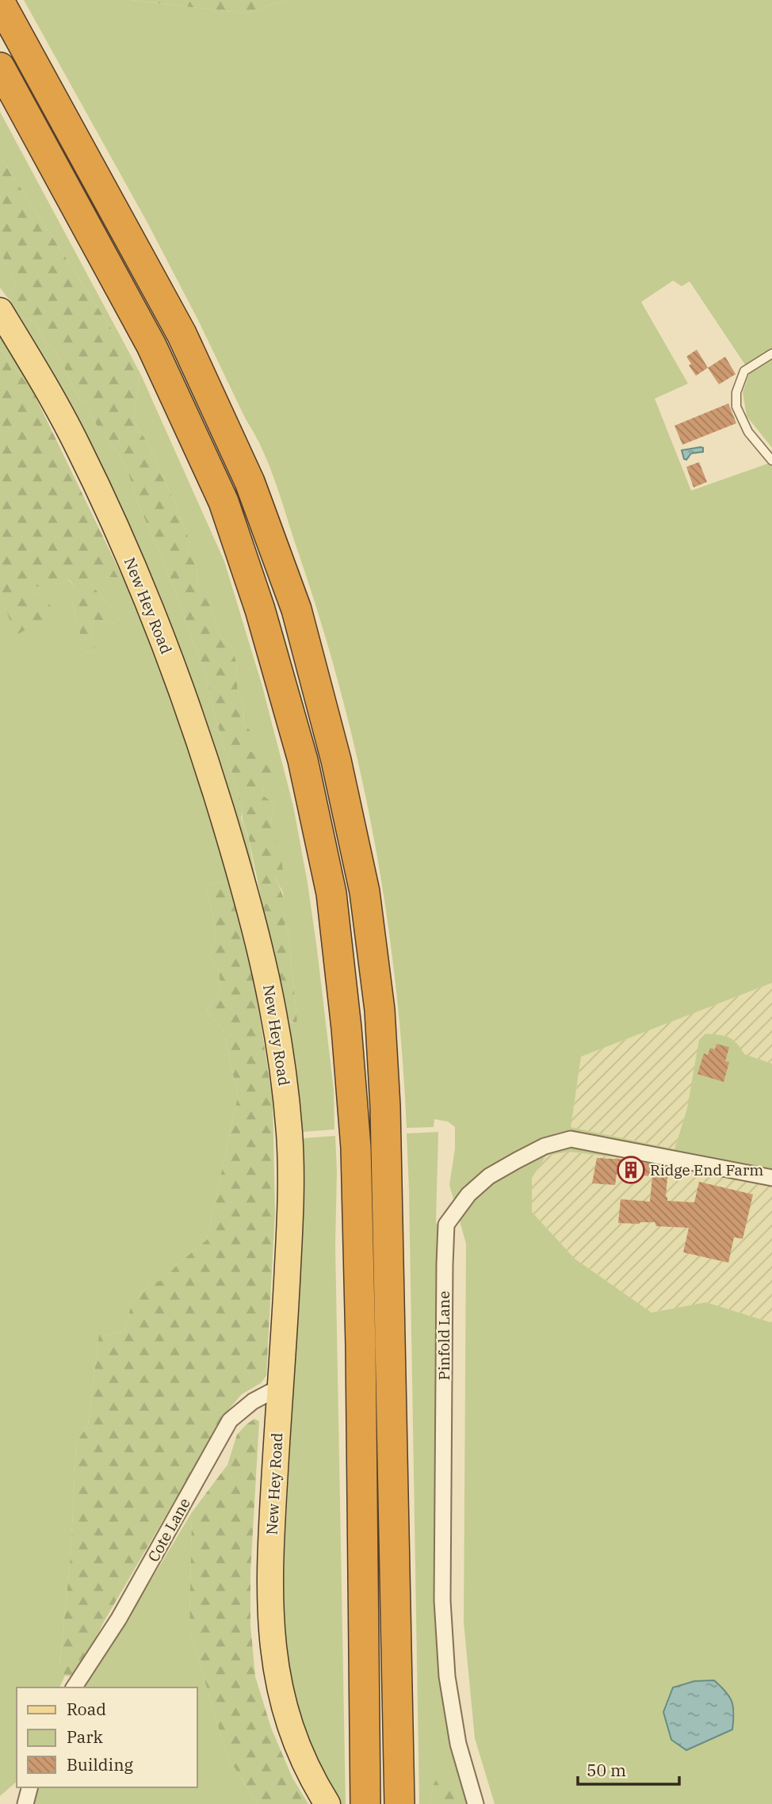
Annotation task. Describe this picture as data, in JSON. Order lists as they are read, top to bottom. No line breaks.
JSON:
{"streets":{"main road":["New Hey Road"],"street":["Pinfold Lane","Cote Lane"]},"crossings":[["New Hey Road","Cote Lane"]],"places":{"building":["Ridge End Farm"]},"legend":["Road","Park","Building"],"scale_bar":"50 m"}
